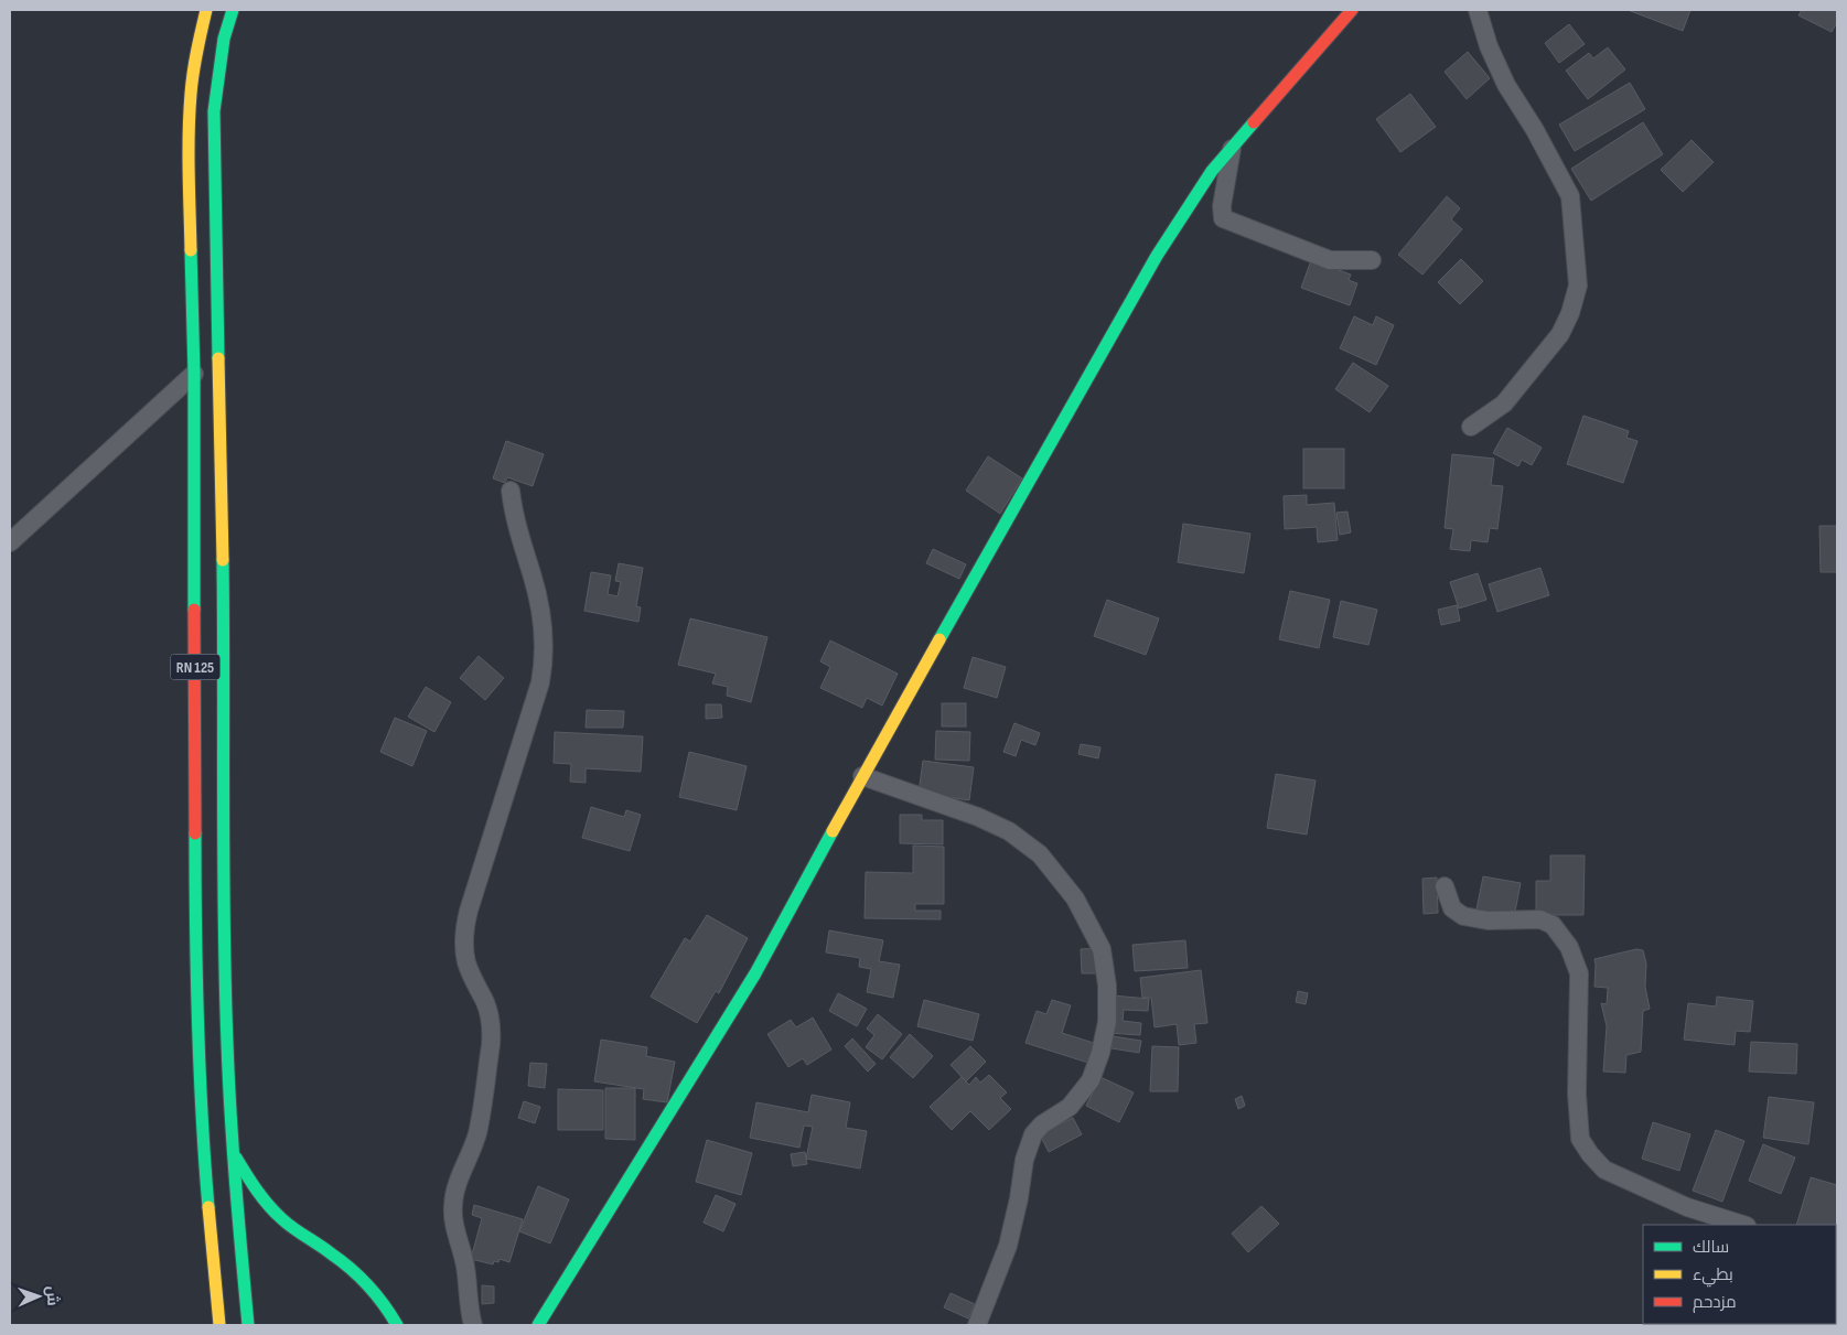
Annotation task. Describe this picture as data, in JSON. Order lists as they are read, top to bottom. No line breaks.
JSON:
{"streets":{"main road":["RN 125"]},"legend":["سالك","بطيء","مزدحم"],"north":"right"}
